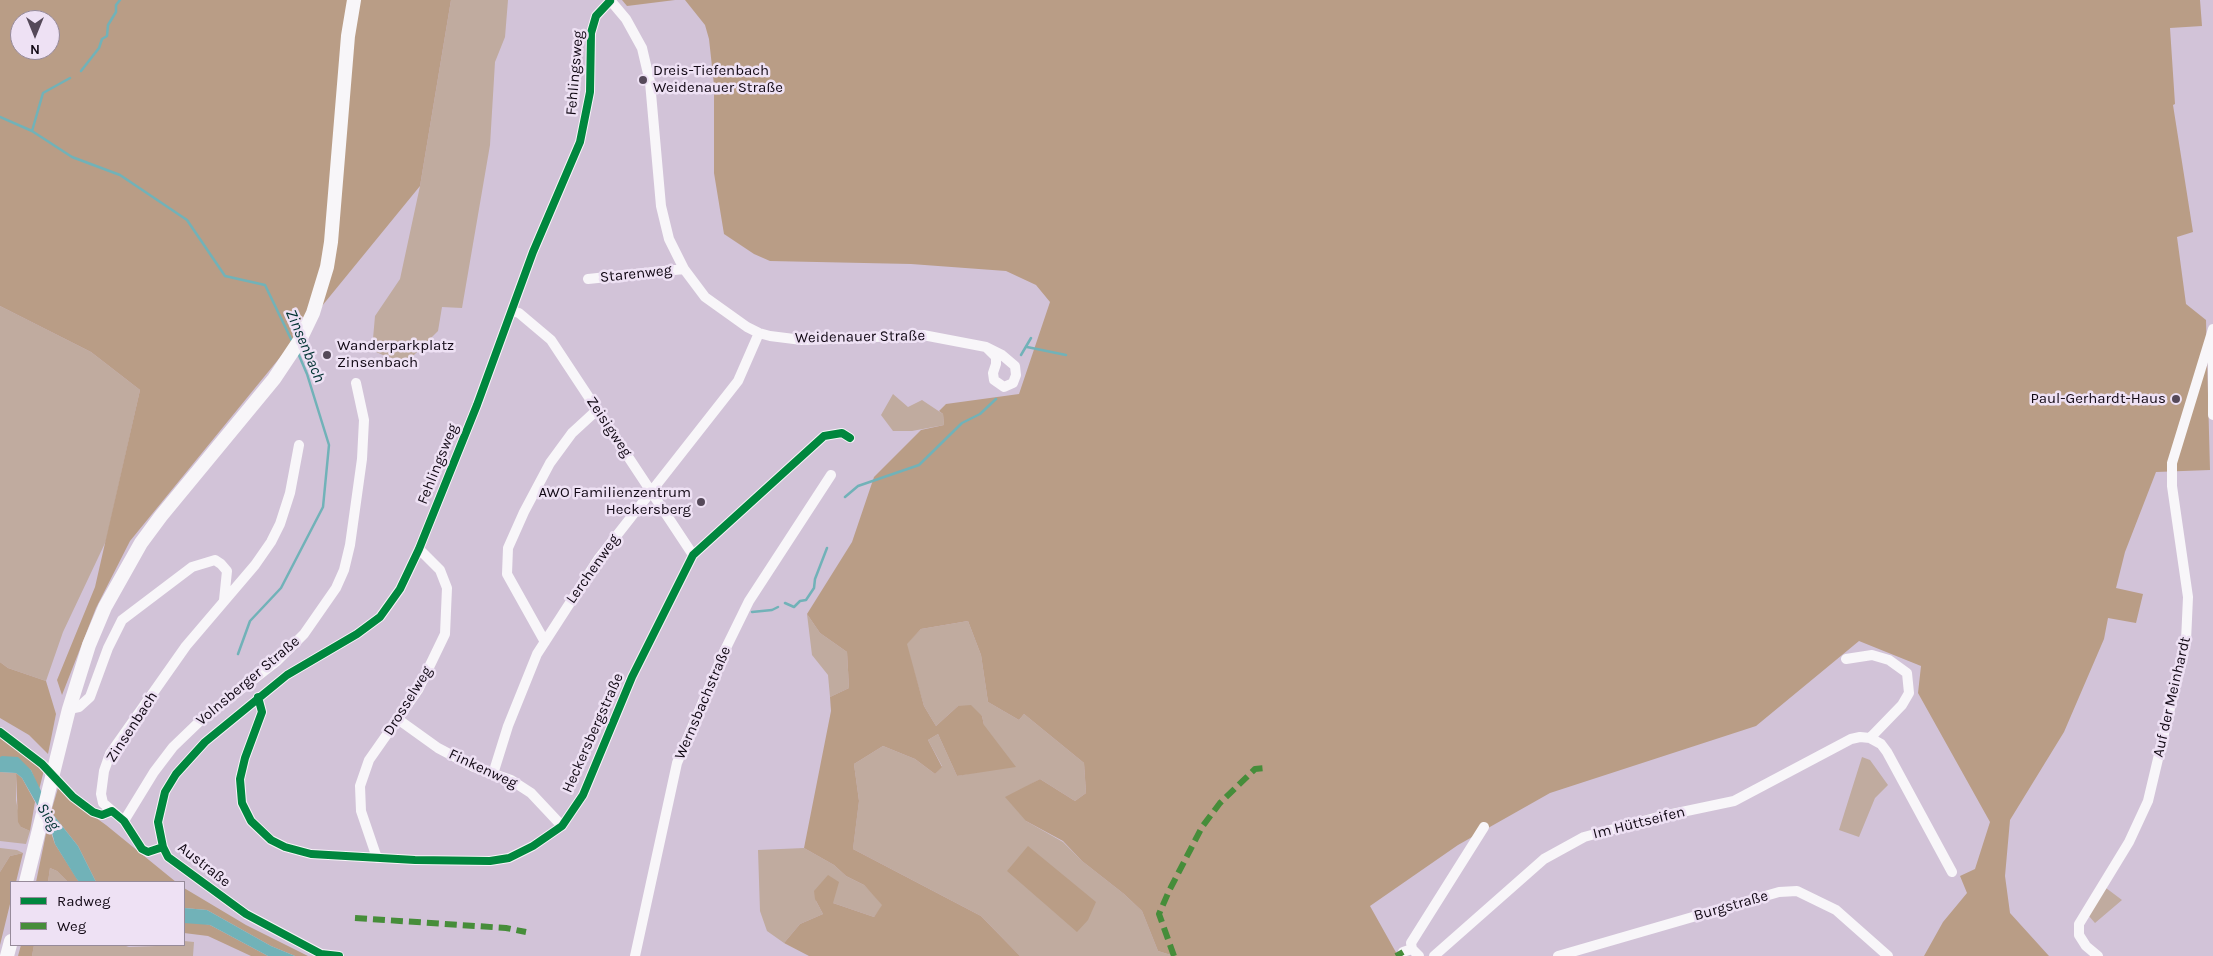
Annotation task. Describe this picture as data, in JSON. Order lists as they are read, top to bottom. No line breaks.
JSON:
{"streets":{"street":["Fehlingsweg","Starenweg","Weidenauer Straße","Zeisigweg","Lerchenweg","Volnsberger Straße","Auf der Meinhardt","Drosselweg","Wernsbachstraße","Zinsenbach","Heckersbergstraße","Finkenweg","Im Hüttseifen","Austraße","Burgstraße"]},"crossings":[["Fehlingsweg","Weidenauer Straße"],["Fehlingsweg","Zeisigweg"],["Fehlingsweg","Drosselweg"],["Fehlingsweg","Heckersbergstraße"],["Fehlingsweg","Austraße"],["Starenweg","Weidenauer Straße"],["Weidenauer Straße","Lerchenweg"],["Zeisigweg","Lerchenweg"],["Zeisigweg","Heckersbergstraße"],["Lerchenweg","Finkenweg"],["Volnsberger Straße","Austraße"],["Drosselweg","Heckersbergstraße"],["Drosselweg","Finkenweg"],["Zinsenbach","Austraße"],["Heckersbergstraße","Finkenweg"]],"water":["Zinsenbach","Sieg"],"places":["Dreis-Tiefenbach Weidenauer Straße","Wanderparkplatz Zinsenbach","Paul-Gerhardt-Haus","AWO Familienzentrum Heckersberg"],"legend":["Radweg","Weg"],"north":"bottom"}
